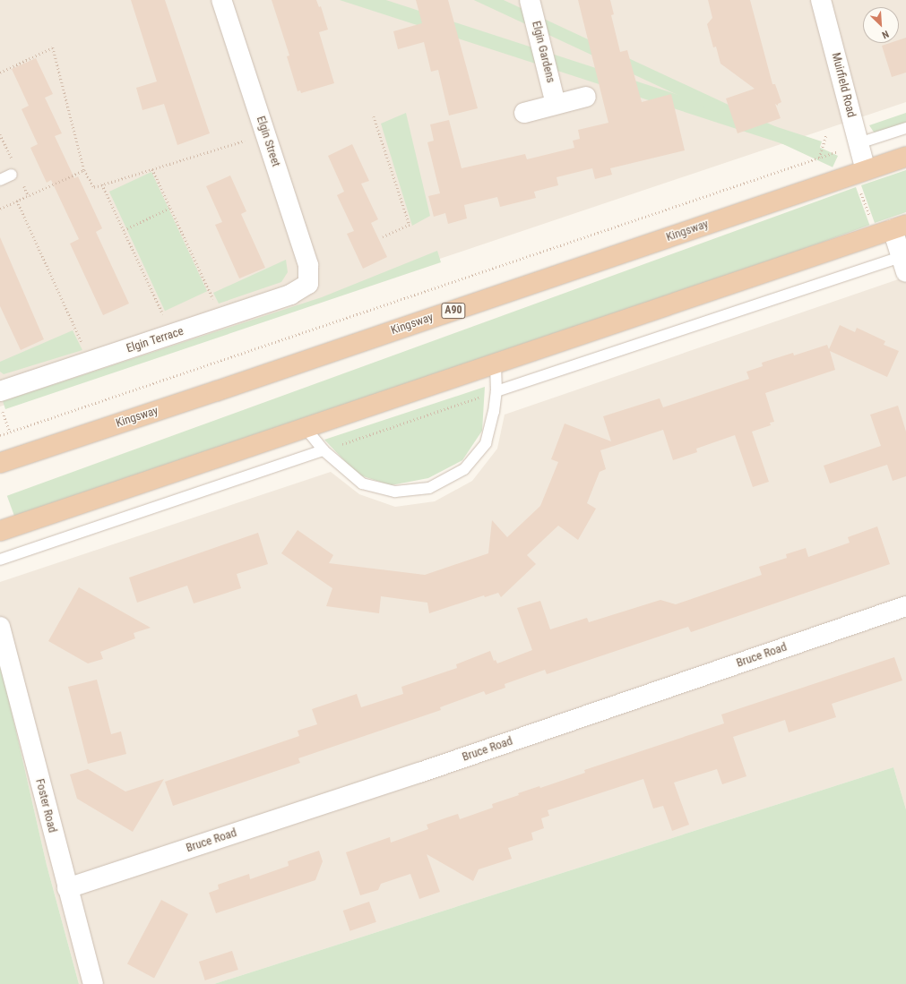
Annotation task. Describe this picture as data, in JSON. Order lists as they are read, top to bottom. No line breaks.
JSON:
{"streets":{"highway":["Kingsway","A90"],"street":["Elgin Gardens","Muirfield Road","Elgin Street","Elgin Terrace","Bruce Road","Foster Road"]},"crossings":[["Muirfield Road","Kingsway"],["Elgin Street","Elgin Terrace"],["Bruce Road","Foster Road"]],"north":"bottom right"}
